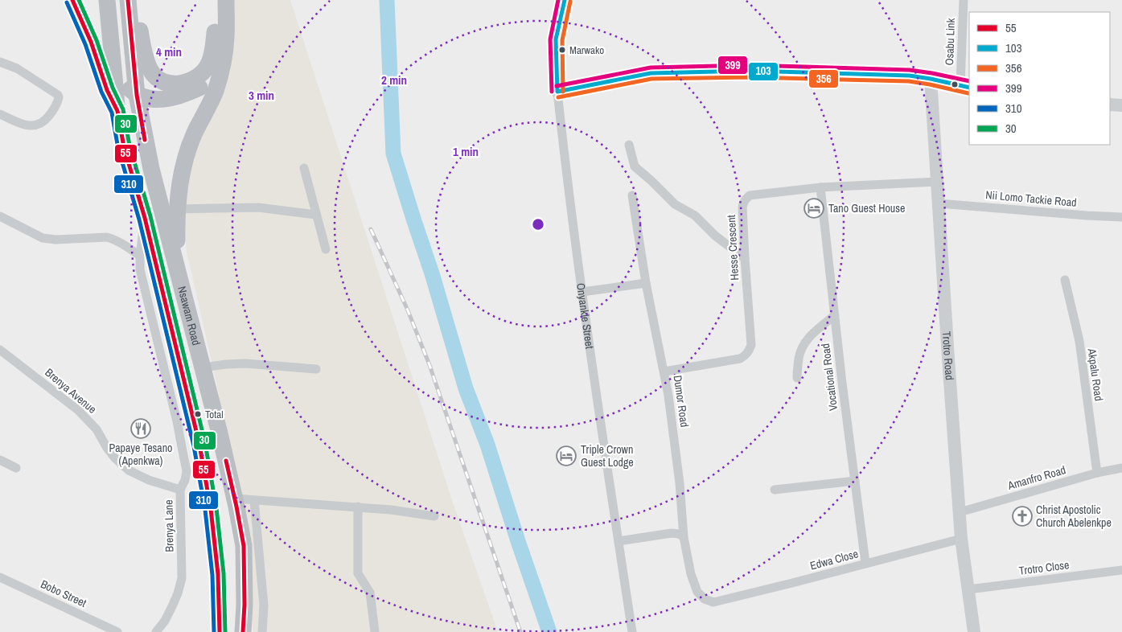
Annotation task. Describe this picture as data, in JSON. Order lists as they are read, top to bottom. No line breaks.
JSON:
{"streets":{"highway":["Nsawam Road"],"street":["Osabu Link","Nii Lomo Tackie Road","Hesse Crescent","Onyankle Street","Trotro Road","Akpalu Road","Vocational Road","Brenya Avenue","Dumor Road","Amanfro Road","Brenya Lane","Edwa Close","Trotro Close","Bobo Street"]},"crossings":[["Nii Lomo Tackie Road","Trotro Road"],["Hesse Crescent","Trotro Road"],["Hesse Crescent","Vocational Road"],["Hesse Crescent","Dumor Road"],["Nsawam Road","Brenya Lane"],["Trotro Road","Amanfro Road"],["Trotro Road","Edwa Close"],["Trotro Road","Trotro Close"],["Akpalu Road","Amanfro Road"],["Vocational Road","Edwa Close"],["Brenya Avenue","Brenya Lane"],["Dumor Road","Edwa Close"]],"places":{"other":["Marwako","Total"],"hotel":["Tano Guest House","Triple Crown Guest Lodge"],"restaurant":["Papaye Tesano (Apenkwa)"],"church":["Christ Apostolic Church Abelenkpe"]},"lines":["transit line 55","transit line 103","transit line 399","transit line 30","transit line 356","transit line 310"],"legend":["55","103","356","399","310","30"],"rings":["4 min","2 min","3 min","1 min"]}
